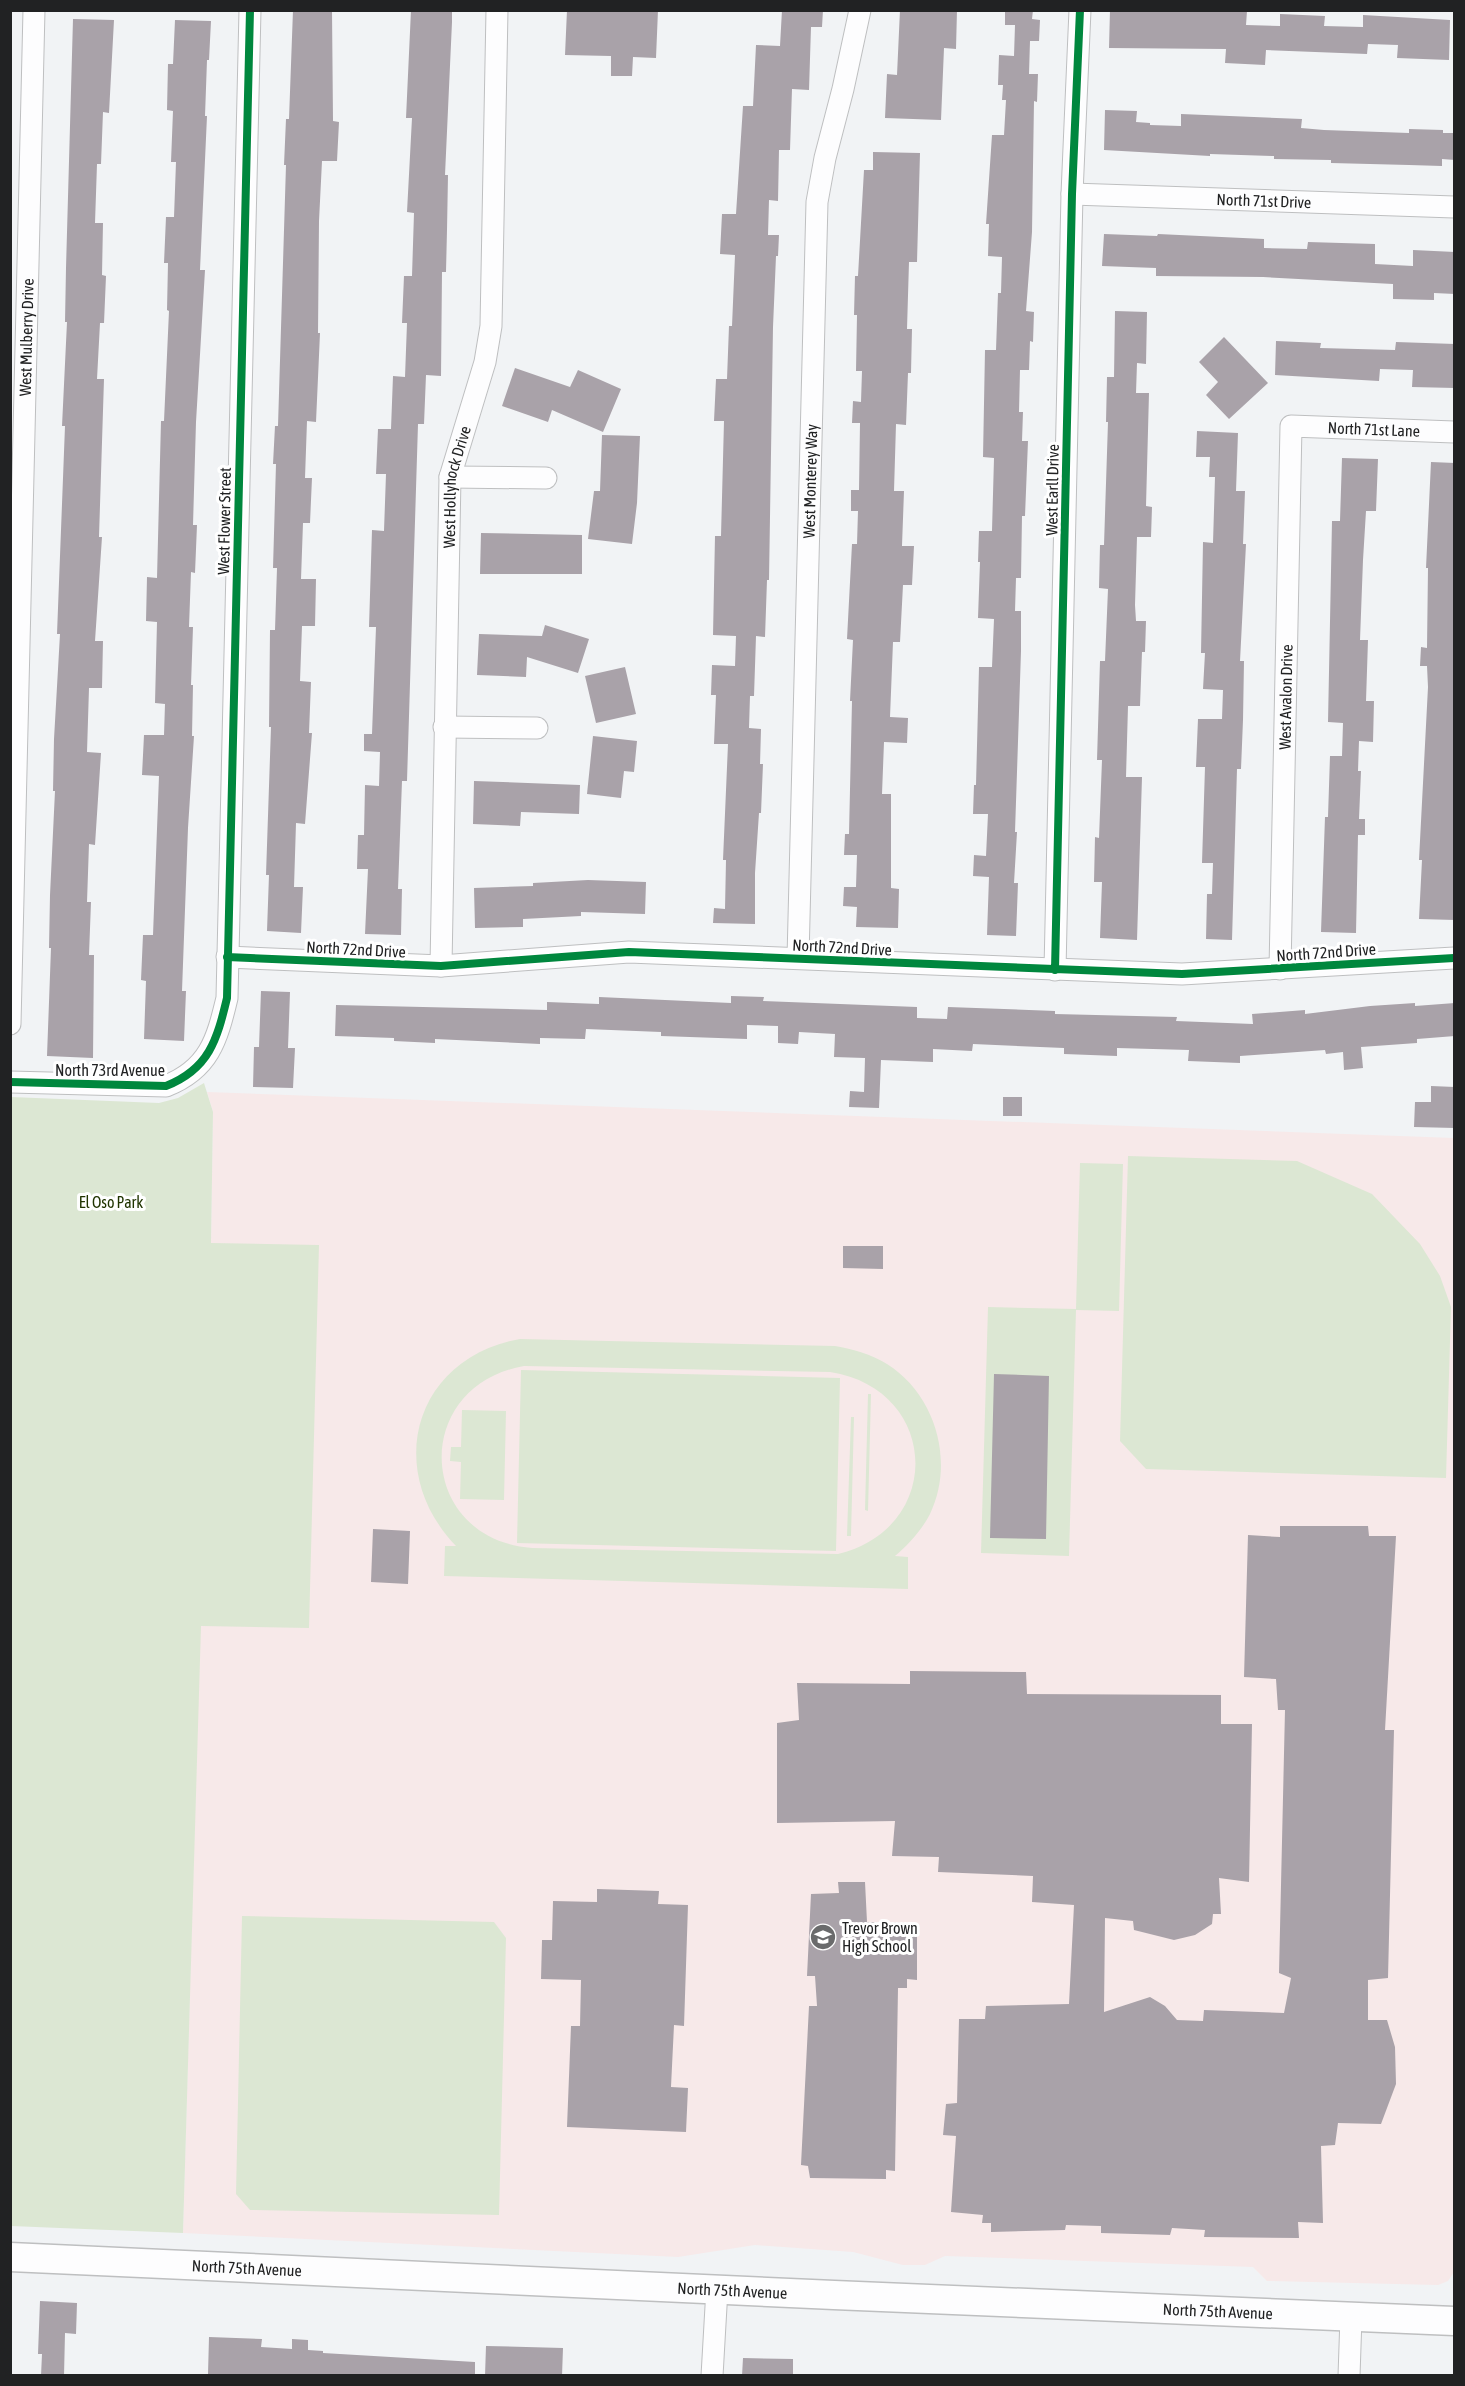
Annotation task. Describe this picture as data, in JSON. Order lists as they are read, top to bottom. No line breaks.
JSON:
{"streets":{"main road":["North 75th Avenue"],"street":["North 71st Drive","West Mulberry Drive","North 71st Lane","West Monterey Way","West Hollyhock Drive","West Earll Drive","West Flower Street","West Avalon Drive","North 72nd Drive","North 73rd Avenue"]},"crossings":[["North 71st Drive","West Earll Drive"],["North 71st Lane","West Avalon Drive"],["West Monterey Way","North 72nd Drive"],["West Hollyhock Drive","North 72nd Drive"],["West Earll Drive","North 72nd Drive"],["West Flower Street","North 72nd Drive"],["West Flower Street","North 73rd Avenue"],["West Avalon Drive","North 72nd Drive"]],"parks":["El Oso Park"],"places":{"school or university":["Trevor Brown High School"]}}
